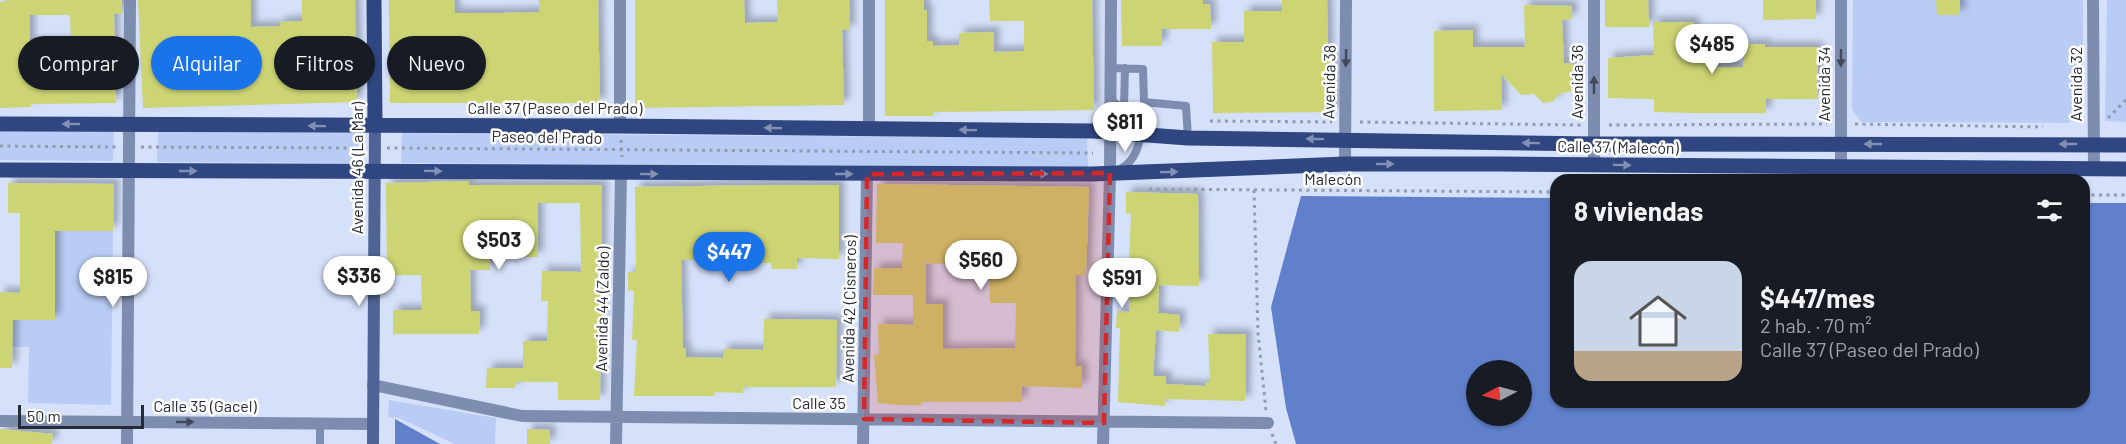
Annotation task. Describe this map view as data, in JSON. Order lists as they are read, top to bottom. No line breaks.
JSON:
{"streets":{"main road":["Calle 37 (Paseo del Prado)","Calle 37 (Malecón)","Avenida 46 (La Mar)"],"street":["Avenida 38","Avenida 36","Avenida 34","Avenida 32","Avenida 44 (Zaldo)","Avenida 42 (Cisneros)","Calle 35","Calle 35 (Gacel)"],"path":["Paseo del Prado","Malecón"]},"crossings":[["Avenida 38","Calle 37 (Malecón)"],["Avenida 36","Calle 37 (Malecón)"],["Avenida 34","Calle 37 (Malecón)"],["Avenida 32","Calle 37 (Malecón)"],["Calle 37 (Paseo del Prado)","Calle 37 (Malecón)"],["Calle 37 (Paseo del Prado)","Avenida 46 (La Mar)"],["Paseo del Prado","Avenida 46 (La Mar)"],["Avenida 46 (La Mar)","Calle 35"],["Avenida 46 (La Mar)","Calle 35 (Gacel)"],["Avenida 44 (Zaldo)","Calle 35"],["Avenida 42 (Cisneros)","Calle 35"]],"one_way":["Avenida 38","Avenida 36","Avenida 34","Calle 35 (Gacel)"],"scale_bar":"50 m","north":"left","page":{"price":["$485","$811","$503","$447","$560","$336","$815","$591"],"chip":["Comprar","Alquilar","Filtros","Nuevo"],"heading":"8 viviendas","list":[{"name":"$447/mes","note":"2 hab. · 70 m² · Calle 37 (Paseo del Prado)"}],"scale":"50 m"}}
